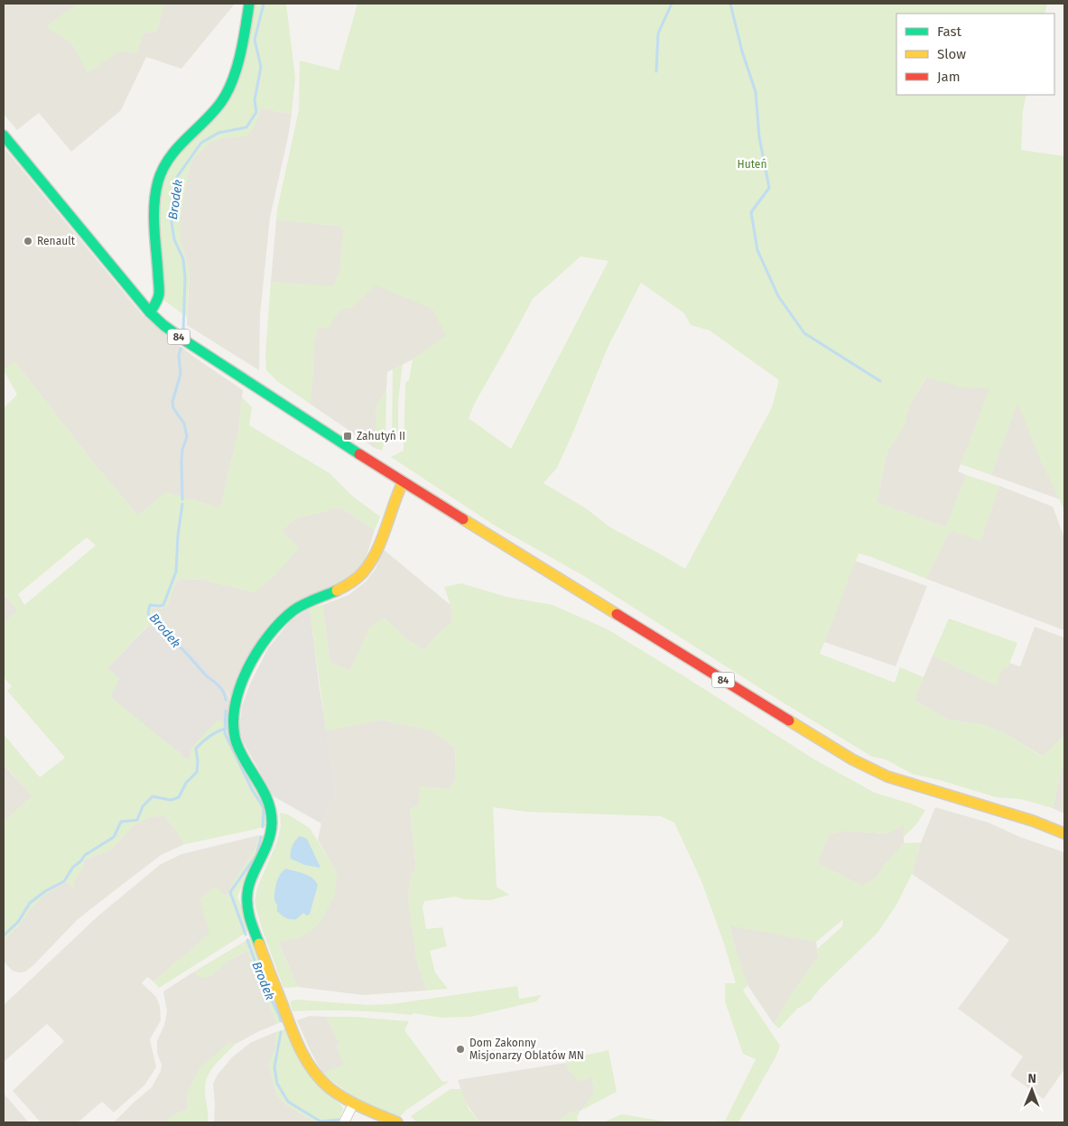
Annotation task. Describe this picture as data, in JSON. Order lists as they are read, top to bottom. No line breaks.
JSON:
{"streets":{"main road":["84"]},"water":["Brodek"],"parks":["Huteń"],"places":{"other":["Renault","Dom Zakonny Misjonarzy Oblatów MN"],"transit":["Zahutyń II"]},"legend":["Fast","Slow","Jam"],"north":"top"}
